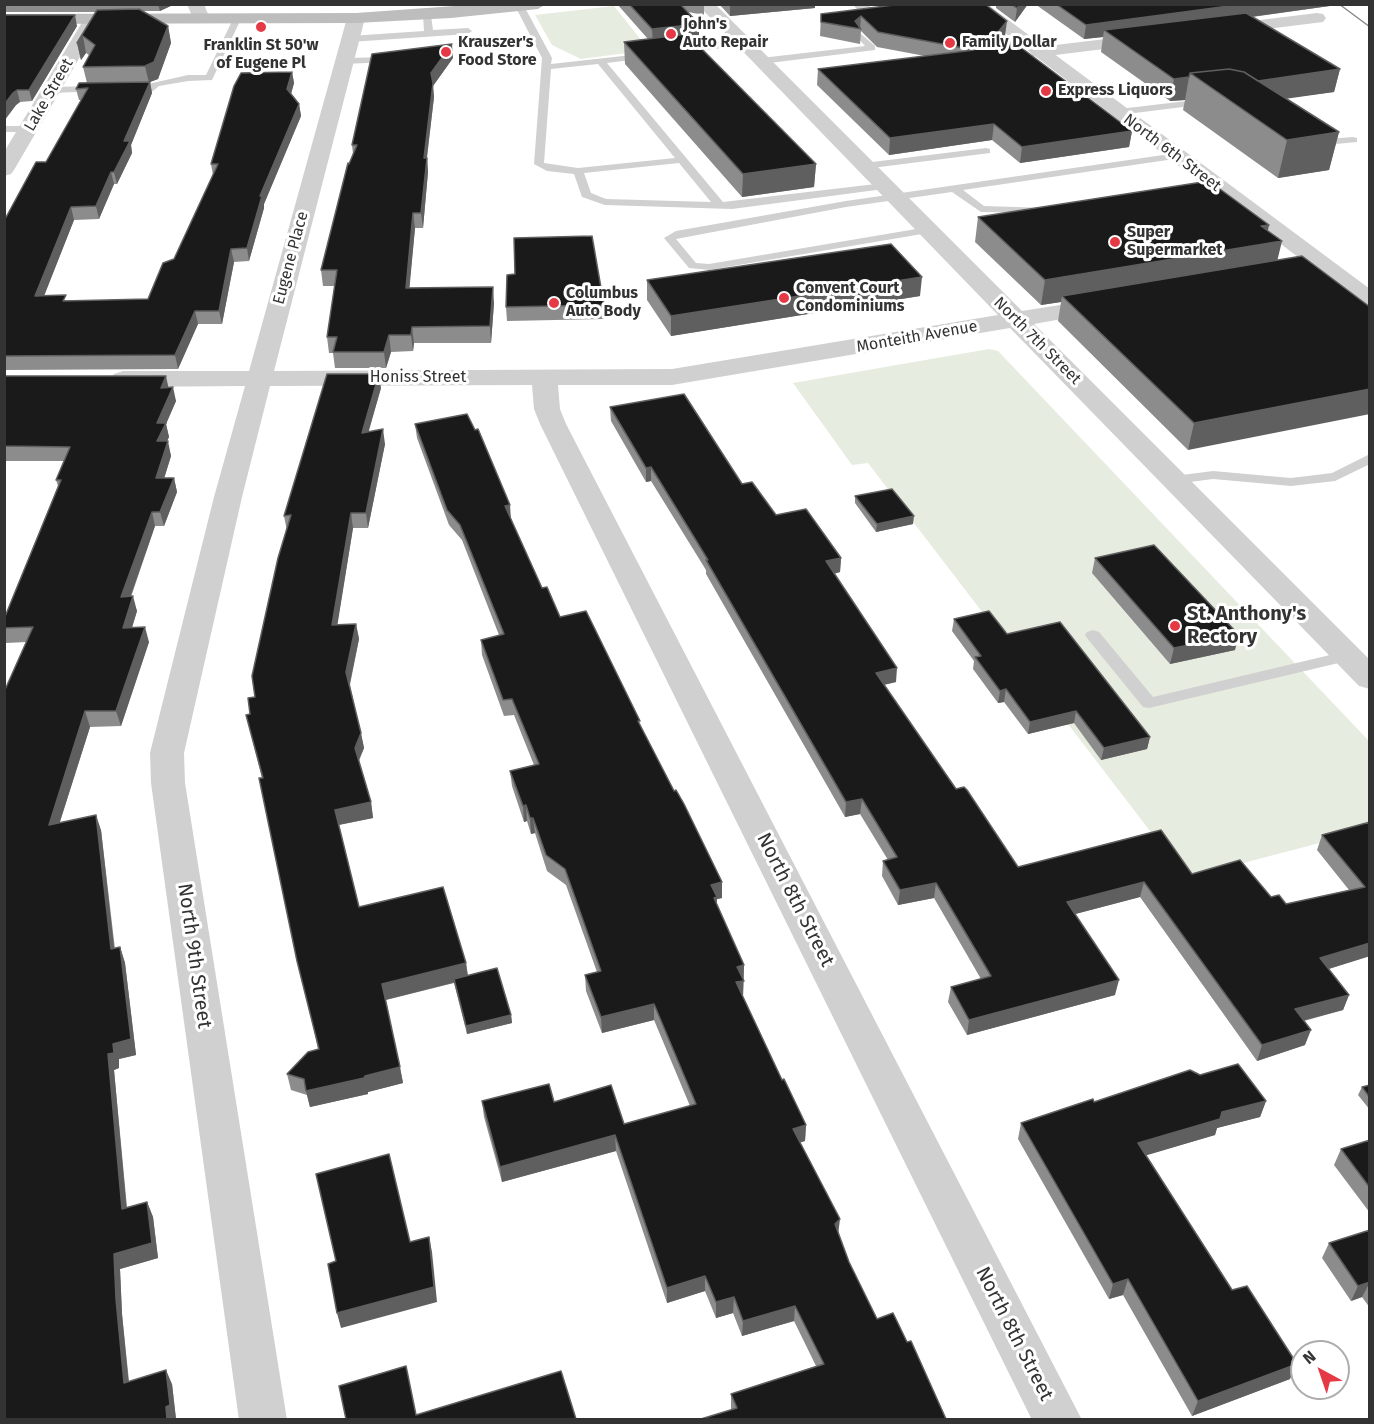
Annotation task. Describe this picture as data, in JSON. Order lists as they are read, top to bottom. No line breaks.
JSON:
{"streets":{"street":["Lake Street","North 6th Street","Eugene Place","Monteith Avenue","North 7th Street","Honiss Street","North 8th Street","North 9th Street"]},"crossings":[["Eugene Place","Honiss Street"],["Eugene Place","North 9th Street"],["Monteith Avenue","North 7th Street"],["Monteith Avenue","Honiss Street"],["Honiss Street","North 8th Street"]],"places":["Franklin St 50'w of Eugene Pl","John's Auto Repair","Family Dollar","Krauszer's Food Store","Express Liquors","Super Supermarket","Convent Court Condominiums","Columbus Auto Body","St. Anthony's Rectory"],"north":"top left"}
